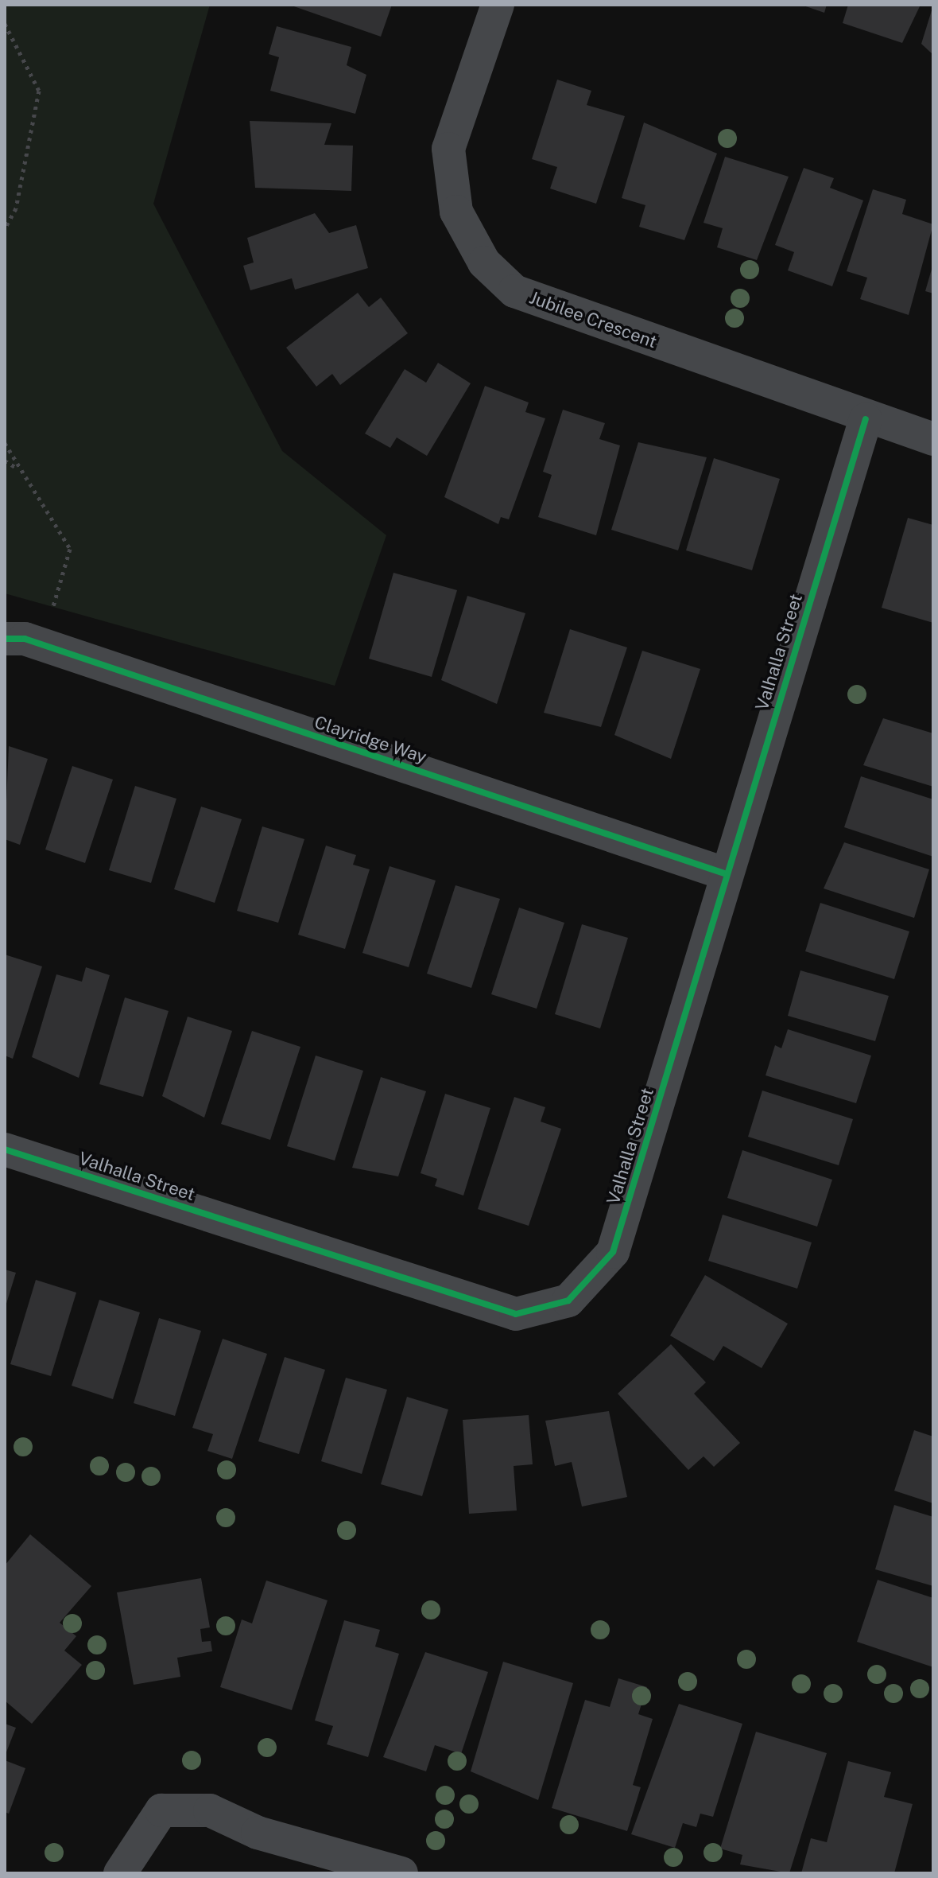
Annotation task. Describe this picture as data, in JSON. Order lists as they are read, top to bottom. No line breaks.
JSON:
{"streets":{"street":["Jubilee Crescent","Valhalla Street","Clayridge Way"]},"crossings":[["Jubilee Crescent","Valhalla Street"],["Valhalla Street","Clayridge Way"]]}
